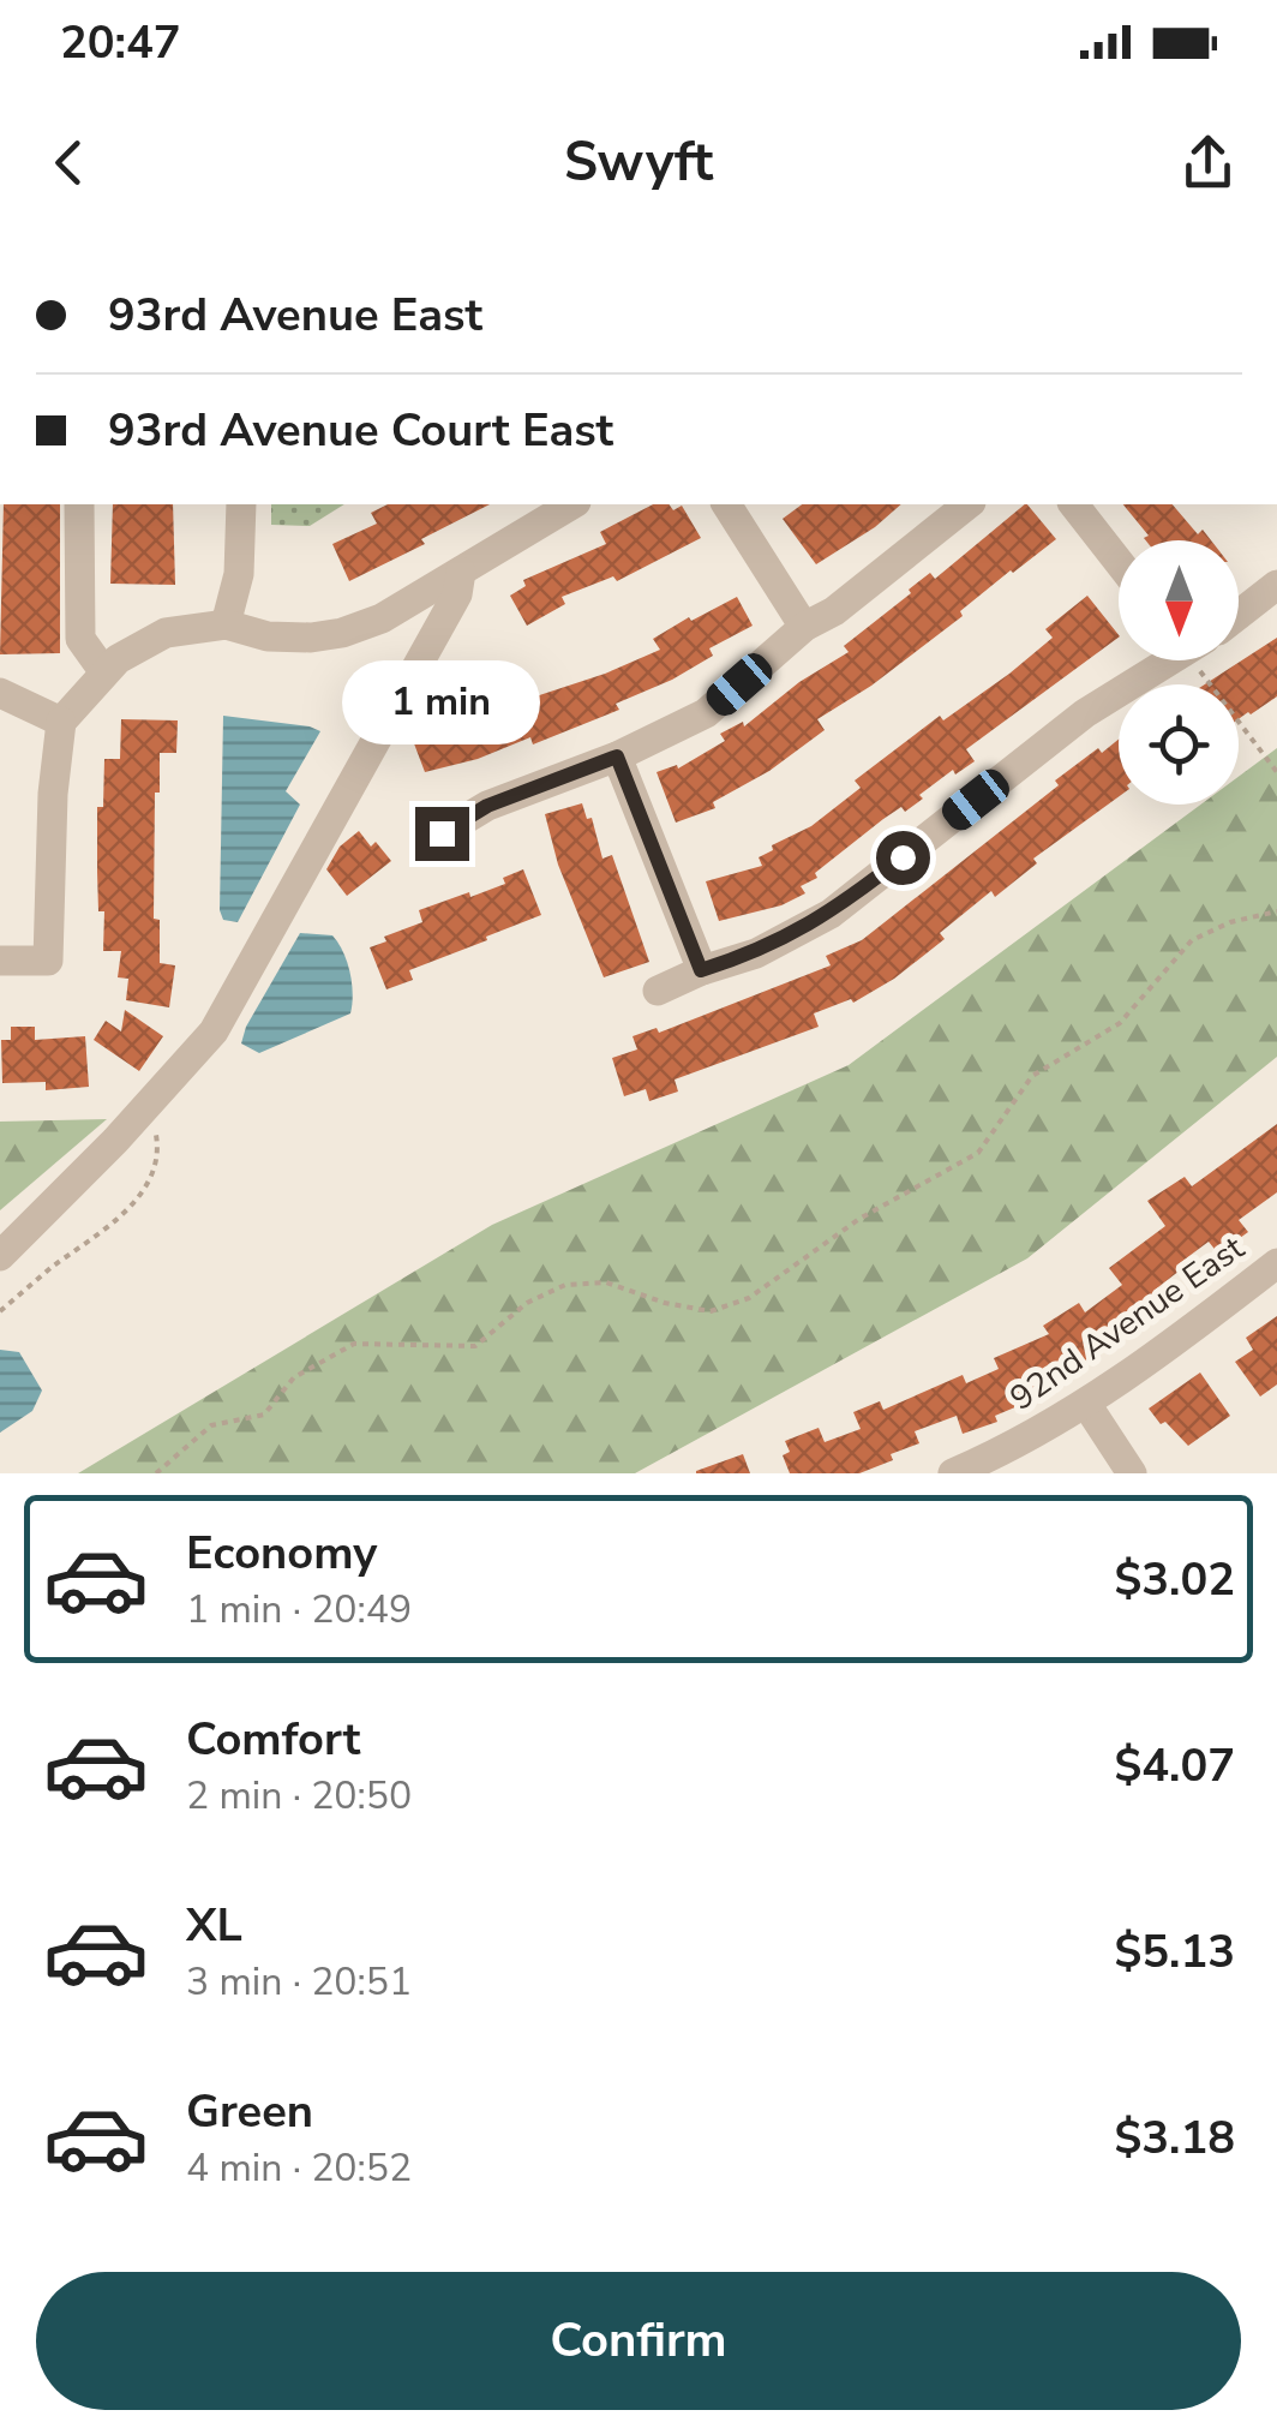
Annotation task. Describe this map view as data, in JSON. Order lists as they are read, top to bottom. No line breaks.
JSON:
{"streets":{"street":["92nd Avenue East"]},"north":"bottom","page":{"status":"20:47","header":"Swyft","banner":["93rd Avenue East","93rd Avenue Court East"],"bubble":"1 min","list":[{"name":"Economy","note":"1 min · 20:49","value":"$3.02"},{"name":"Comfort","note":"2 min · 20:50","value":"$4.07"},{"name":"XL","note":"3 min · 20:51","value":"$5.13"},{"name":"Green","note":"4 min · 20:52","value":"$3.18"}],"buttons":"Confirm"}}
